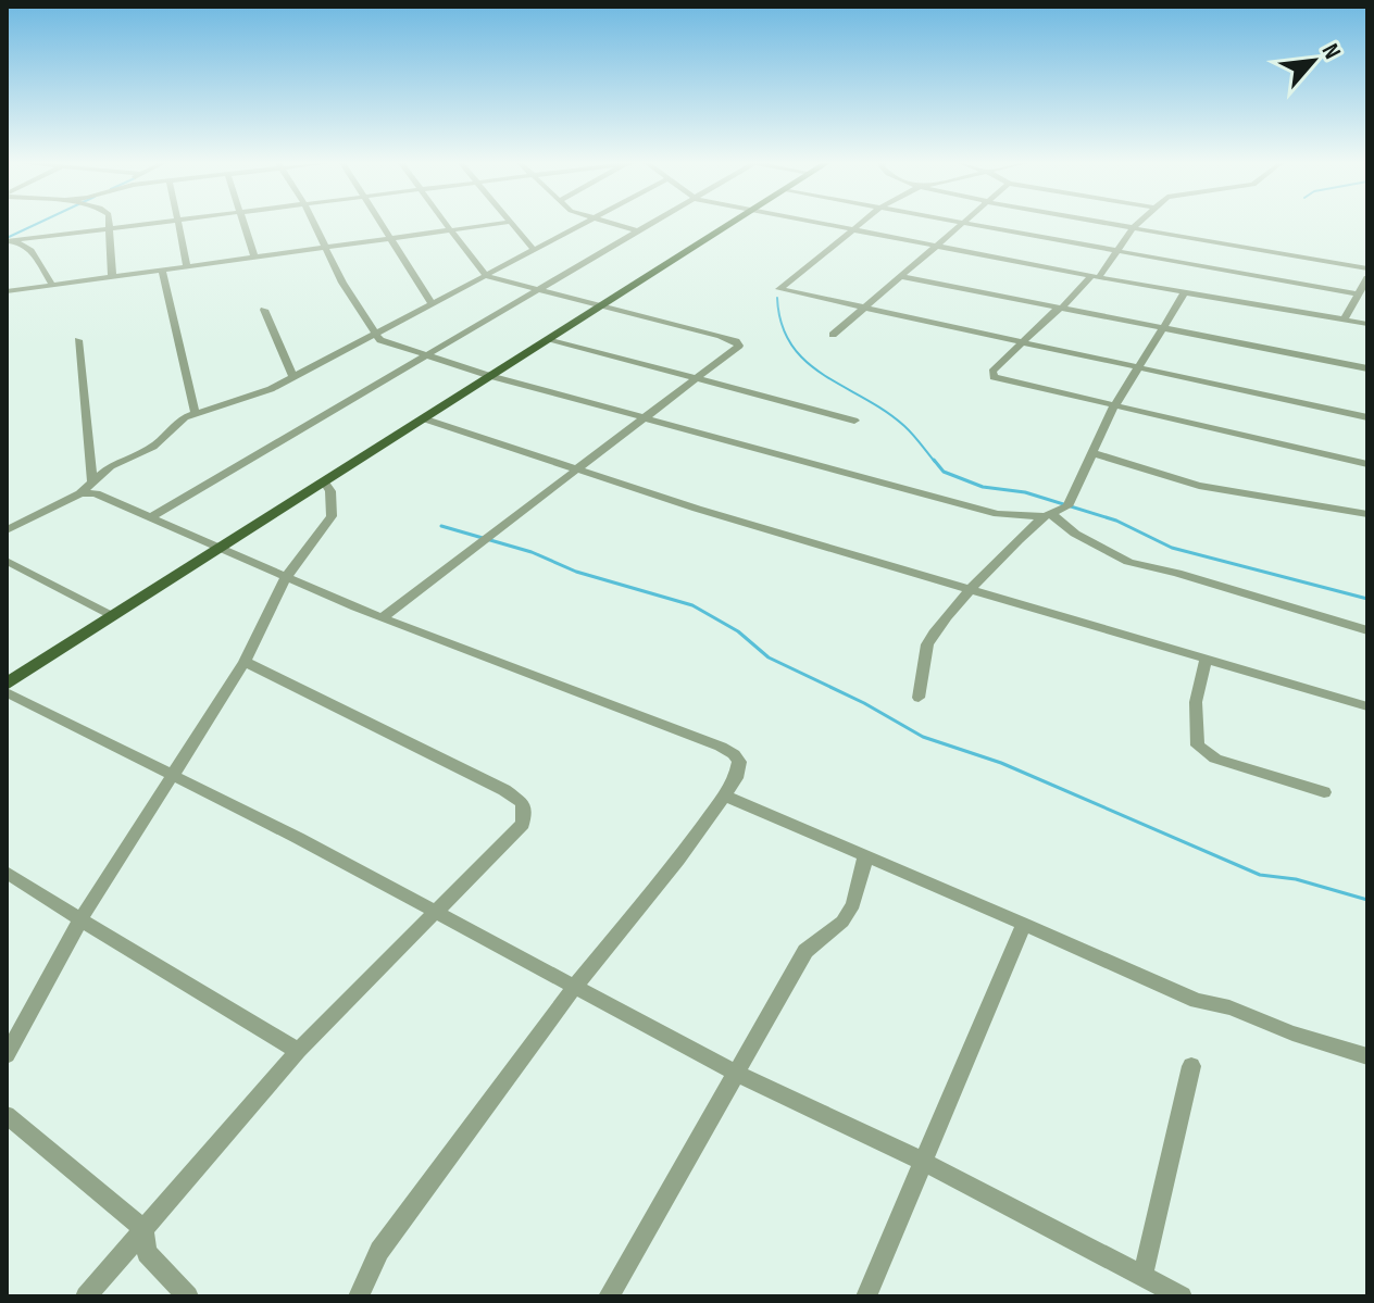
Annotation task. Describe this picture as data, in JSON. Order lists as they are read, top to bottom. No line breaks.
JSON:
{"north":"top right"}
